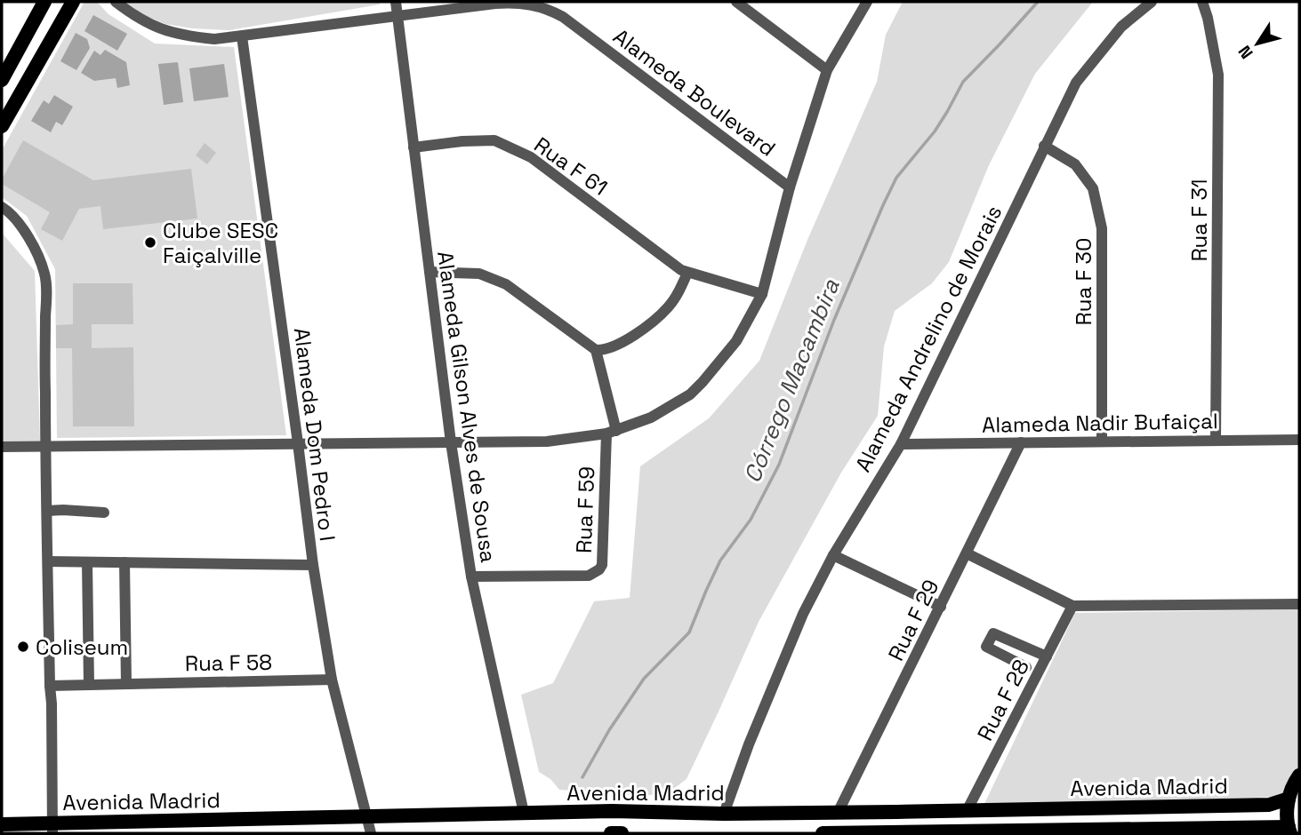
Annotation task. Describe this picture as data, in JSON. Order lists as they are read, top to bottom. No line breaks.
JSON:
{"streets":{"main road":["Avenida Madrid"],"street":["Alameda Boulevard","Rua F 61","Rua F 31","Rua F 30","Alameda Andrelino de Morais","Alameda Gilson Alves de Sousa","Alameda Nadir Bufaiçal","Alameda Dom Pedro I","Rua F 59","Rua F 29","Rua F 58","Rua F 28"]},"crossings":[["Alameda Boulevard","Alameda Gilson Alves de Sousa"],["Alameda Boulevard","Alameda Dom Pedro I"],["Rua F 61","Alameda Gilson Alves de Sousa"],["Rua F 31","Alameda Nadir Bufaiçal"],["Rua F 30","Alameda Andrelino de Morais"],["Rua F 30","Alameda Nadir Bufaiçal"],["Alameda Andrelino de Morais","Alameda Nadir Bufaiçal"],["Alameda Andrelino de Morais","Avenida Madrid"],["Alameda Gilson Alves de Sousa","Rua F 59"],["Alameda Gilson Alves de Sousa","Avenida Madrid"],["Alameda Nadir Bufaiçal","Rua F 29"],["Alameda Dom Pedro I","Rua F 58"],["Alameda Dom Pedro I","Avenida Madrid"],["Rua F 29","Avenida Madrid"],["Rua F 28","Avenida Madrid"]],"water":["Córrego Macambira"],"places":["Clube SESC Faiçalville","Coliseum"],"north":"bottom left"}
